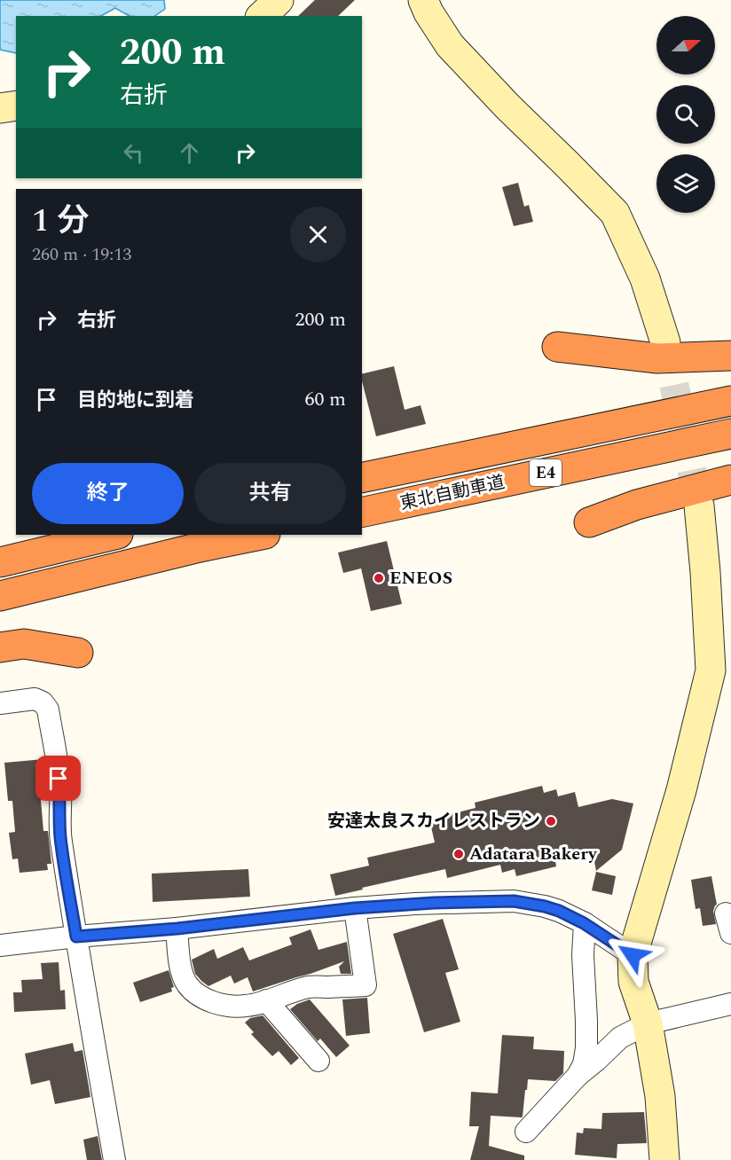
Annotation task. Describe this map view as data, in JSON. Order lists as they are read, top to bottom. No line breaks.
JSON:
{"streets":{"highway":["E4","東北自動車道"]},"places":["ENEOS","安達太良スカイレストラン","Adatara Bakery"],"north":"right","page":{"turn":["200 m","右折"],"heading":["1 分","260 m · 19:13"],"list":[{"name":"右折","value":"200 m"},{"name":"目的地に到着","value":"60 m"}],"buttons":["終了","共有"]}}
